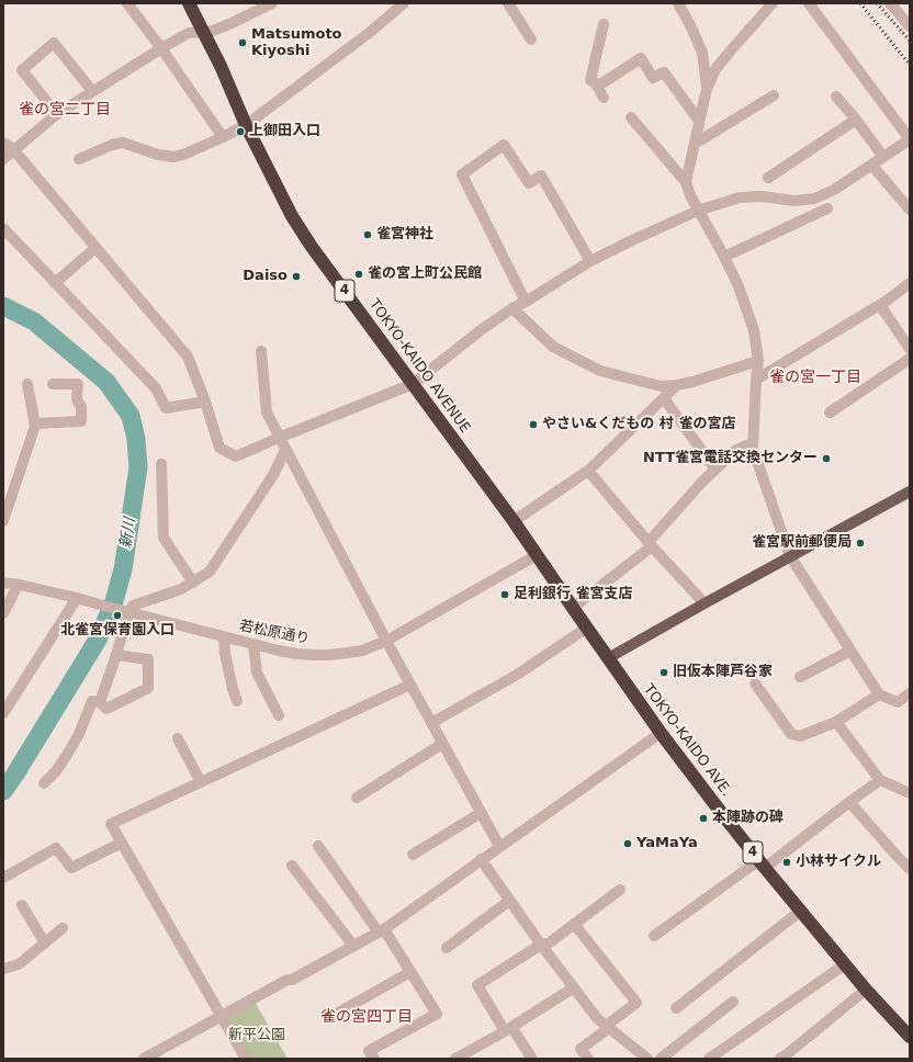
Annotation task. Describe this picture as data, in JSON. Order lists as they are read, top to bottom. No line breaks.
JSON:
{"streets":{"highway":["4","TOKYO-KAIDO AVENUE","TOKYO-KAIDO AVE."],"street":["若松原通り"]},"crossings":[["TOKYO-KAIDO AVENUE","若松原通り"],["TOKYO-KAIDO AVENUE","TOKYO-KAIDO AVE."],["若松原通り","TOKYO-KAIDO AVE."]],"districts":["雀の宮二丁目","雀の宮一丁目","雀の宮四丁目"],"water":["新川"],"parks":["新平公園"],"places":["Matsumoto Kiyoshi","上御田入口","雀宮神社","雀の宮上町公民館","Daiso","やさい&くだもの 村 雀の宮店","NTT雀宮電話交換センター","雀宮駅前郵便局","足利銀行 雀宮支店","北雀宮保育園入口","旧仮本陣芦谷家","本陣跡の碑","YaMaYa","小林サイクル"]}
